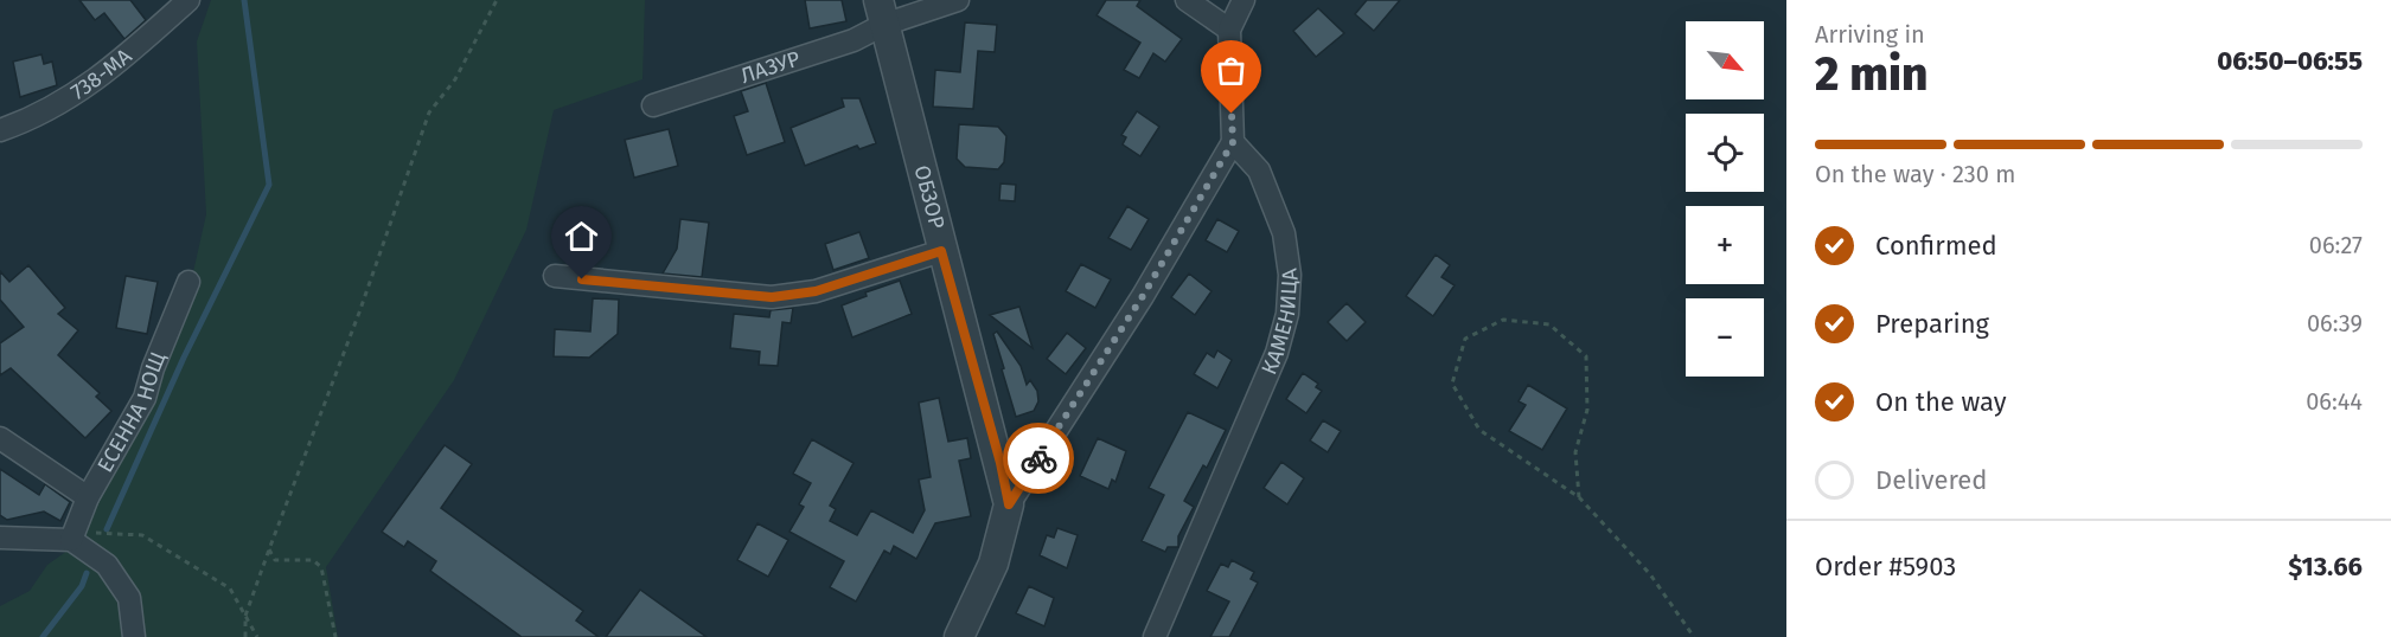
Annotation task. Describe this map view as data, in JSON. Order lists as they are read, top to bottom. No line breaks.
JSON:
{"streets":{"street":["ЛАЗУР","738-МА","ОБЗОР","КАМЕНИЦА","ЕСЕННА НОЩ"]},"crossings":[["ЛАЗУР","ОБЗОР"]],"north":"bottom right","page":{"heading":["2 min","Arriving in","06:50–06:55"],"panel":["Order #5903","$13.66"],"map_buttons":["+","−"],"bar":"On the way · 230 m","list":[["Confirmed","06:27"],["Preparing","06:39"],["On the way","06:44"],"Delivered"]}}
